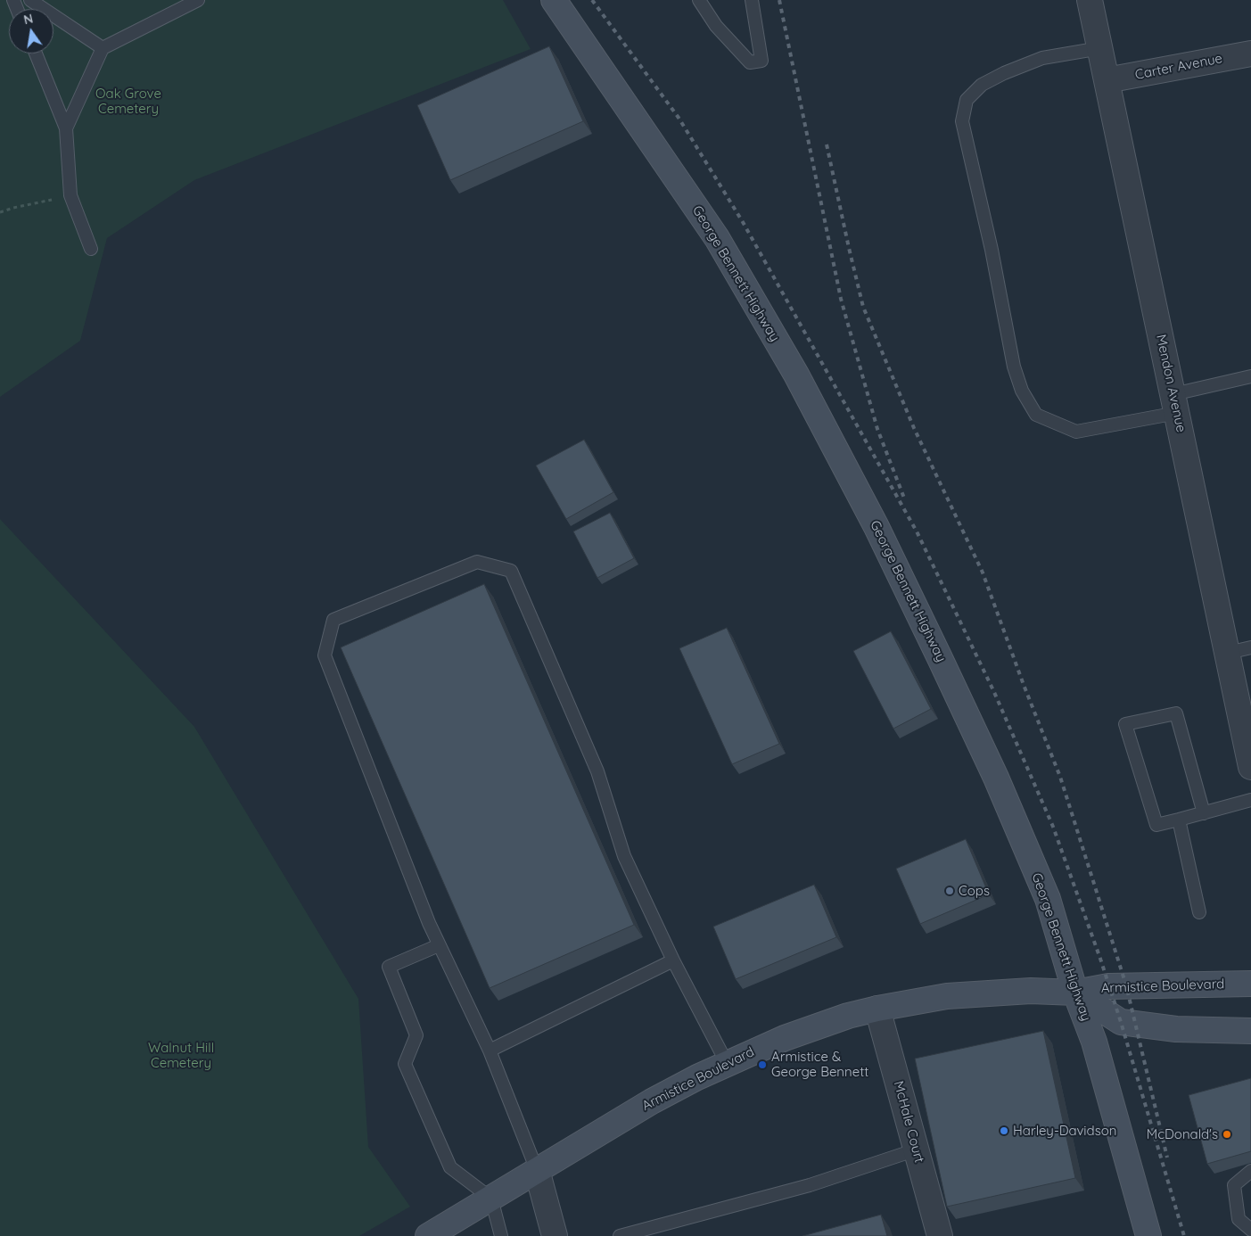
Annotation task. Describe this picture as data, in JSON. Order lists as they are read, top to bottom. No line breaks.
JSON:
{"streets":{"main road":["George Bennett Highway","Armistice Boulevard"],"street":["Carter Avenue","Mendon Avenue","McHale Court"]},"crossings":[["Carter Avenue","Mendon Avenue"],["George Bennett Highway","Armistice Boulevard"],["Armistice Boulevard","McHale Court"]],"parks":["Oak Grove Cemetery","Walnut Hill Cemetery"],"places":["Cops","Armistice & George Bennett","Harley-Davidson","McDonald's"],"north":"top"}
